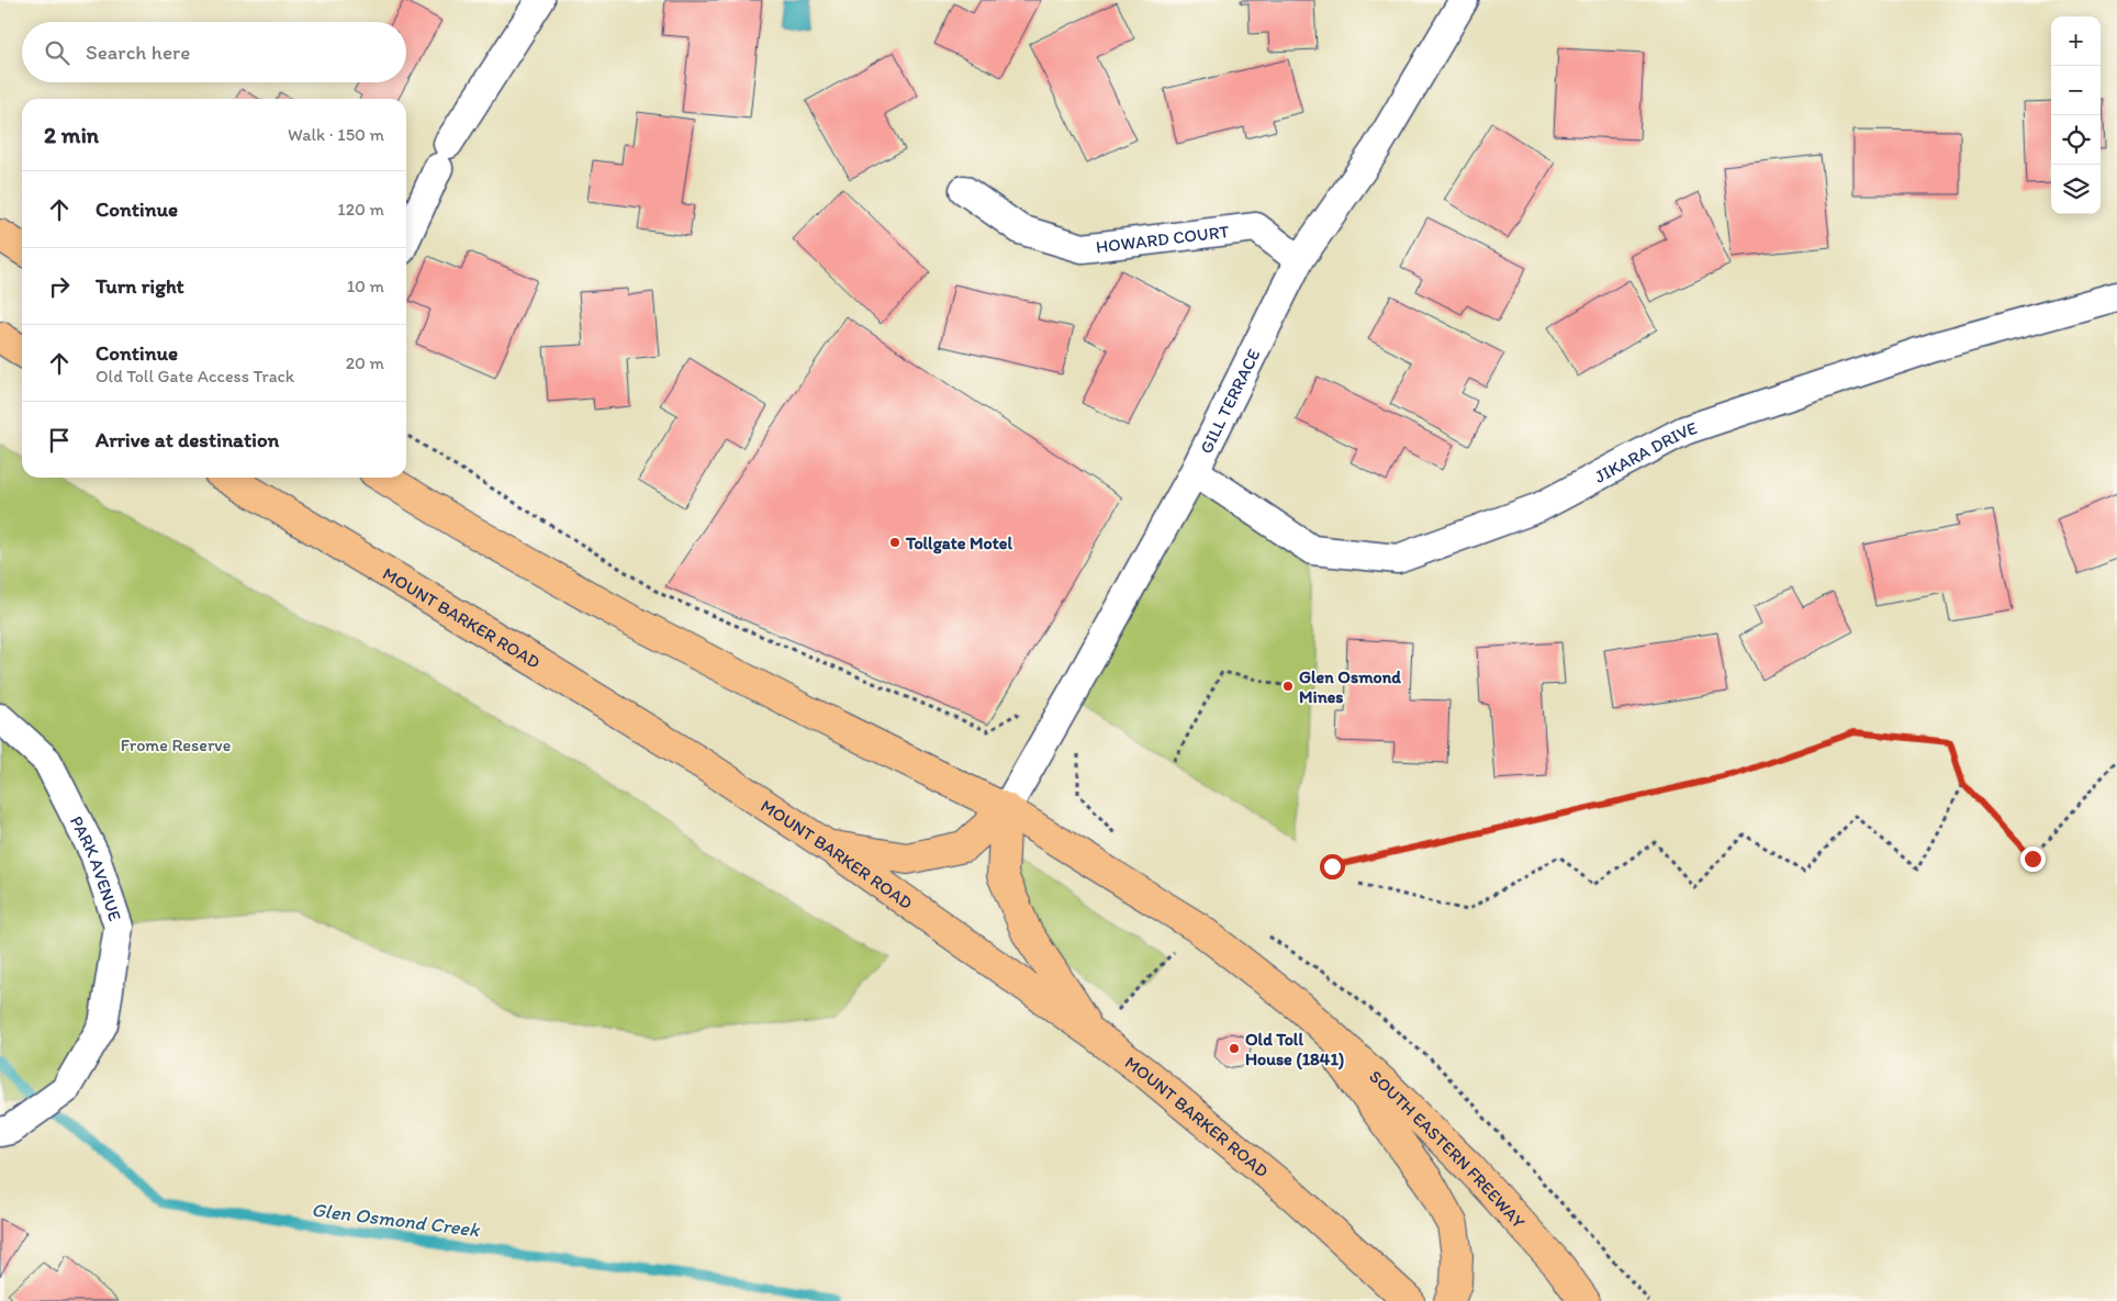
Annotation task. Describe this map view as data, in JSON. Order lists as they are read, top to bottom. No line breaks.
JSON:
{"streets":{"highway":["MOUNT BARKER ROAD","SOUTH EASTERN FREEWAY"],"street":["HOWARD COURT","GILL TERRACE","JIKARA DRIVE","PARK AVENUE"]},"crossings":[["HOWARD COURT","GILL TERRACE"],["GILL TERRACE","JIKARA DRIVE"]],"water":["Glen Osmond Creek"],"parks":["Frome Reserve"],"places":["Tollgate Motel","Glen Osmond Mines","Old Toll House (1841)"],"page":{"map_buttons":["+","−"],"search":"Search here","heading":["2 min","Walk · 150 m"],"list":[["Continue","120 m"],["Turn right","10 m"],["Continue","Old Toll Gate Access Track","20 m"],"Arrive at destination"]}}
